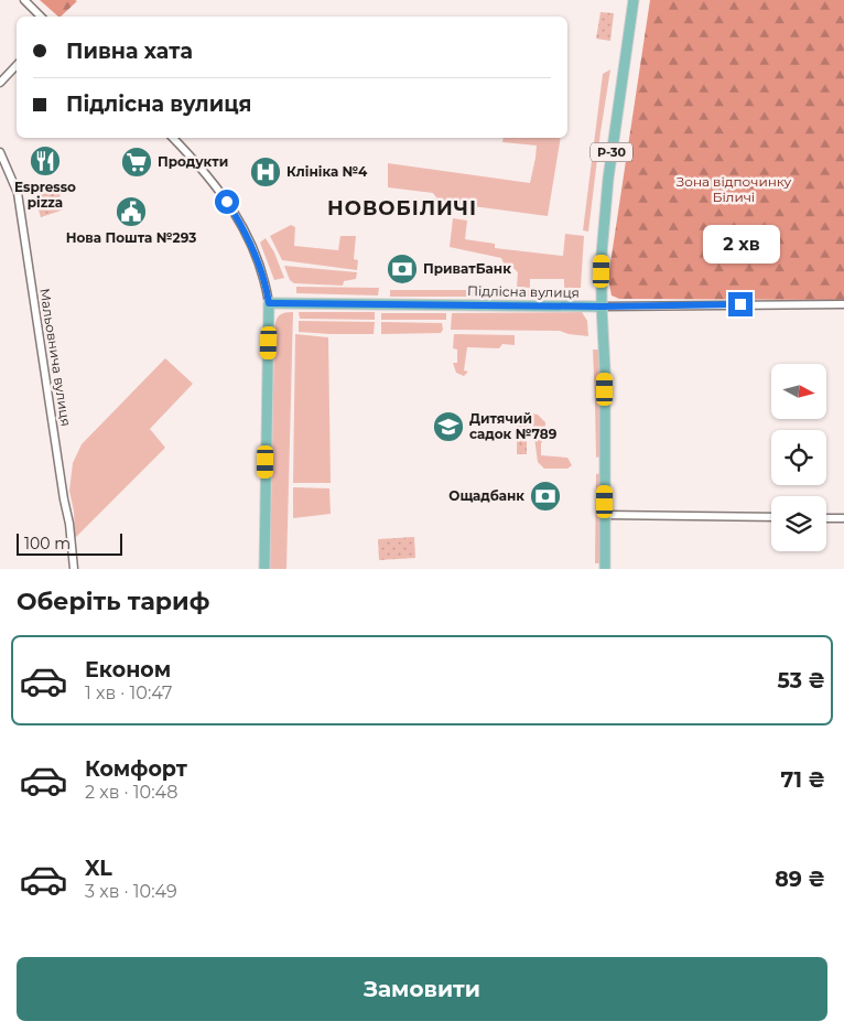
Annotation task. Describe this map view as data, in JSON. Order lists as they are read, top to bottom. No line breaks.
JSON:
{"streets":{"main road":["Р-30","Підлісна вулиця"],"street":["Мальовнича вулиця"]},"crossings":[["Р-30","Підлісна вулиця"]],"districts":["НОВОБІЛИЧІ"],"parks":["Зона відпочинку Біличі"],"places":{"restaurant":["Espresso pizza"],"supermarket":["Продукти"],"hospital":["Клініка №4"],"public building":["Нова Пошта №293"],"bank":["ПриватБанк","Ощадбанк"],"school or university":["Дитячий садок №789"]},"scale_bar":"100 m","north":"right","page":{"banner":["Пивна хата","Підлісна вулиця"],"bubble":"2 хв","scale":"100 m","heading":"Оберіть тариф","list":[{"name":"Економ","note":"1 хв · 10:47","value":"53 ₴"},{"name":"Комфорт","note":"2 хв · 10:48","value":"71 ₴"},{"name":"XL","note":"3 хв · 10:49","value":"89 ₴"}],"buttons":"Замовити"}}
